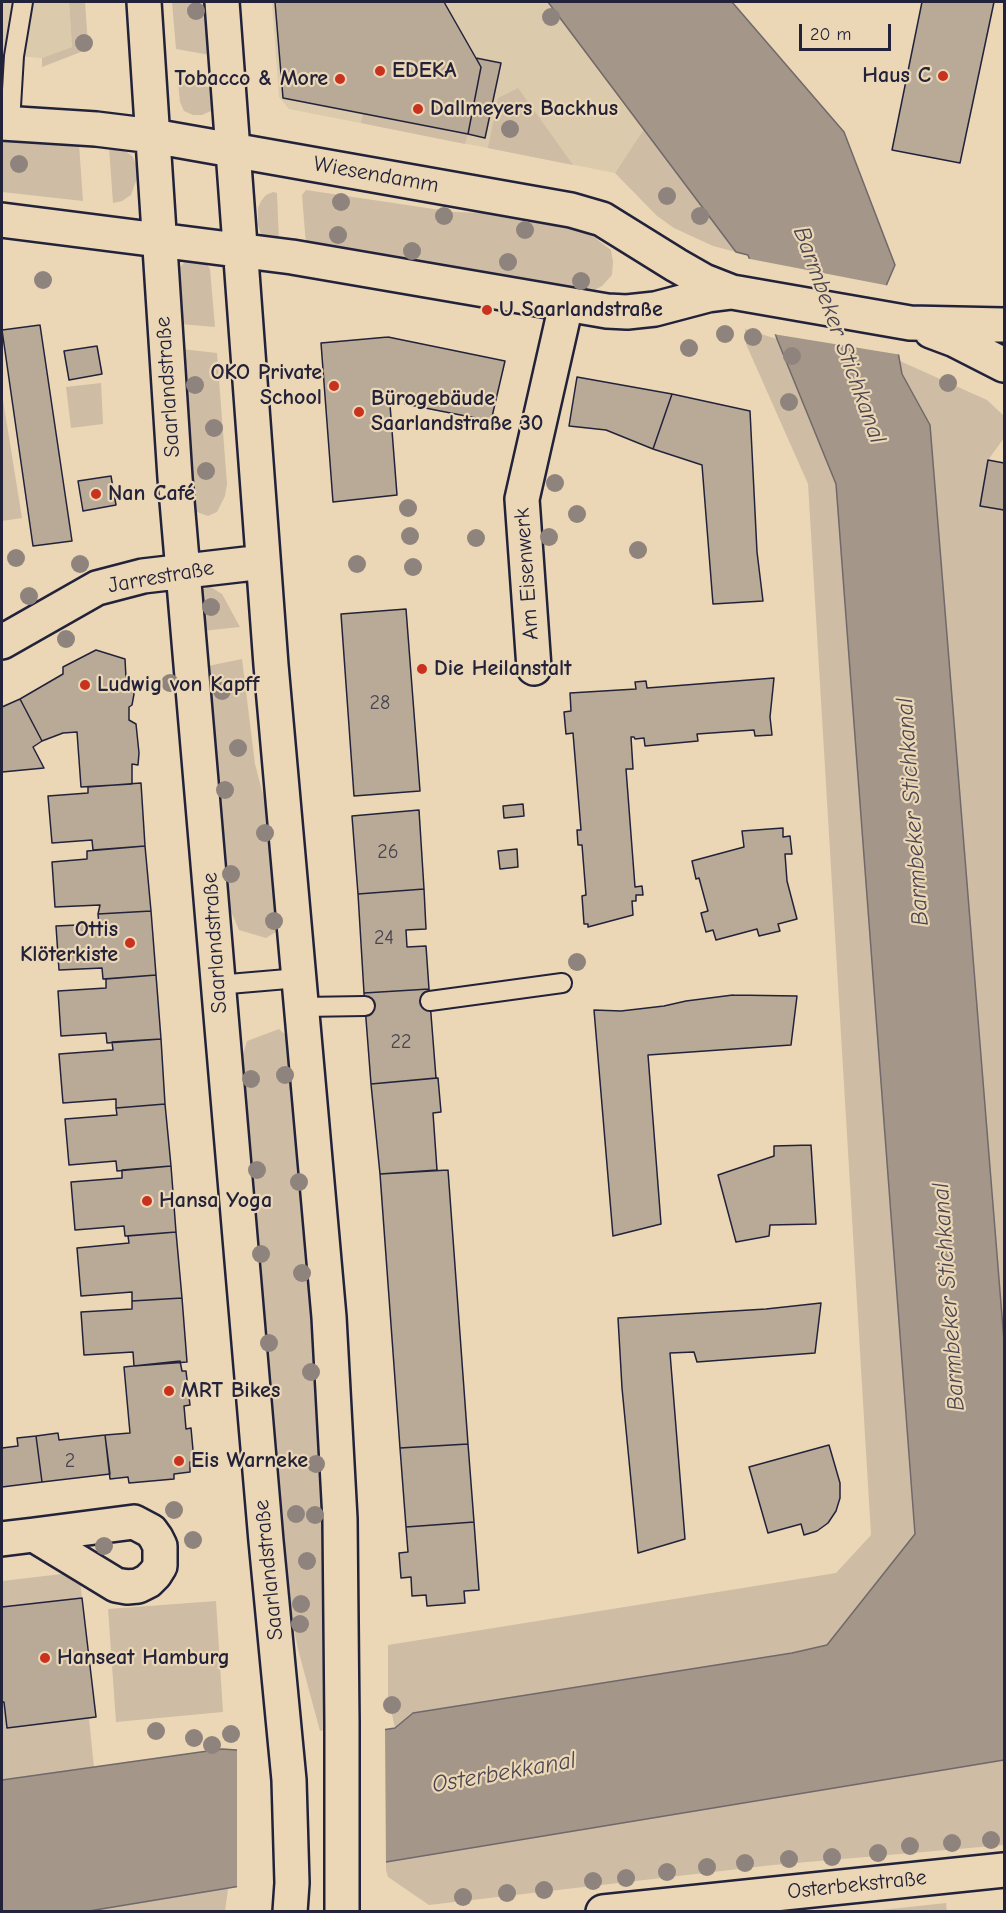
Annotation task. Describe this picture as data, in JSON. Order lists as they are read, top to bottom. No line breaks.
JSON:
{"streets":{"main road":["Wiesendamm","Saarlandstraße","Am Eisenwerk","Jarrestraße","Osterbekstraße"]},"crossings":[["Wiesendamm","Saarlandstraße"],["Wiesendamm","Am Eisenwerk"],["Saarlandstraße","Jarrestraße"]],"water":["Barmbeker Stichkanal","Osterbekkanal"],"places":["EDEKA","Haus C","Tobacco & More","Dallmeyers Backhus","U Saarlandstraße","OKO Private School","Bürogebäude Saarlandstraße 30","Nan Café","Die Heilanstalt","Ludwig von Kapff","Ottis Klöterkiste","Hansa Yoga","MRT Bikes","Eis Warneke","Hanseat Hamburg"],"house_numbers":["28","26","24","22","2"],"scale_bar":"20 m"}
